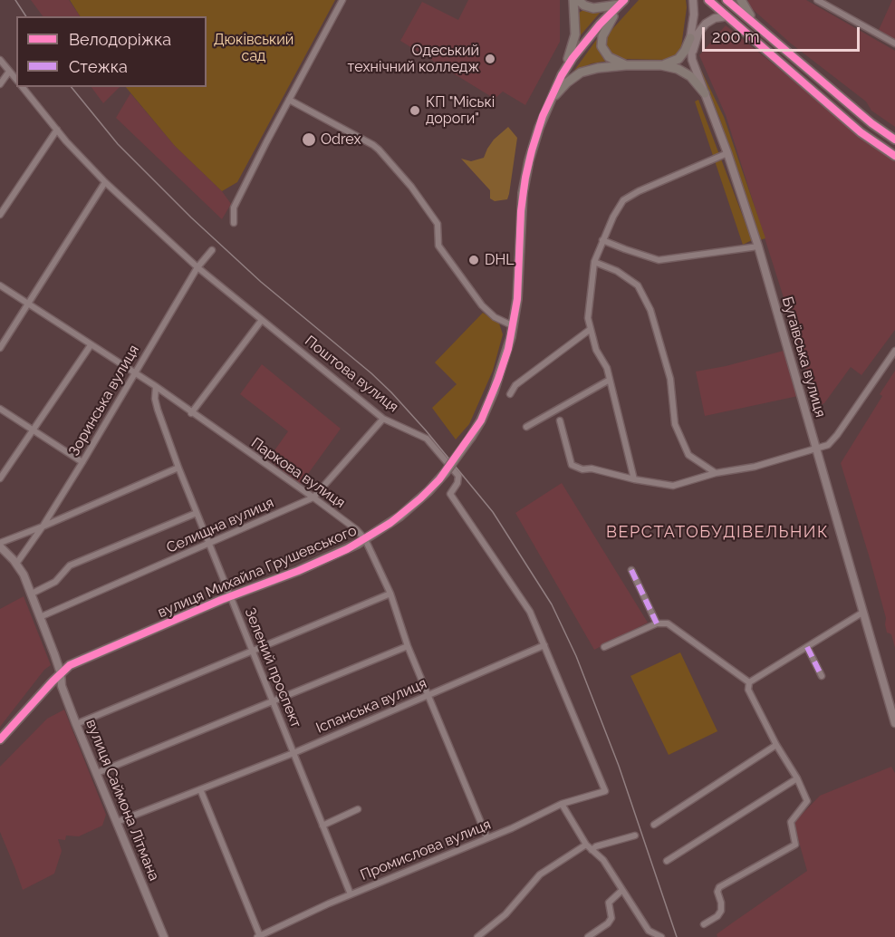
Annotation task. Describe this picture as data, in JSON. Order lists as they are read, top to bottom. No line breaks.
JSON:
{"streets":{"main road":["Бугаївська вулиця","вулиця Михайла Грушевського","вулиця Саймона Літмана"],"street":["Поштова вулиця","Зоринська вулиця","Паркова вулиця","Селищна вулиця","Зелений проспект","Іспанська вулиця","Промислова вулиця"]},"crossings":[["Поштова вулиця","Зоринська вулиця"],["Поштова вулиця","Селищна вулиця"],["Поштова вулиця","Іспанська вулиця"],["Поштова вулиця","Промислова вулиця"],["Зоринська вулиця","Паркова вулиця"],["Зоринська вулиця","вулиця Саймона Літмана"],["Паркова вулиця","Селищна вулиця"],["Паркова вулиця","вулиця Михайла Грушевського"],["Паркова вулиця","Зелений проспект"],["Паркова вулиця","Іспанська вулиця"],["Паркова вулиця","Промислова вулиця"],["Селищна вулиця","Зелений проспект"],["Селищна вулиця","вулиця Саймона Літмана"],["вулиця Михайла Грушевського","Зелений проспект"],["вулиця Михайла Грушевського","вулиця Саймона Літмана"],["Зелений проспект","Іспанська вулиця"],["Зелений проспект","Промислова вулиця"],["Іспанська вулиця","вулиця Саймона Літмана"]],"districts":["ВЕРСТАТОБУДІВЕЛЬНИК"],"parks":["Дюківський сад"],"places":["Одеський технічний колледж","КП \"Міські дороги\"","Odrex","DHL"],"legend":["Велодоріжка","Стежка"],"scale_bar":"200 m"}
